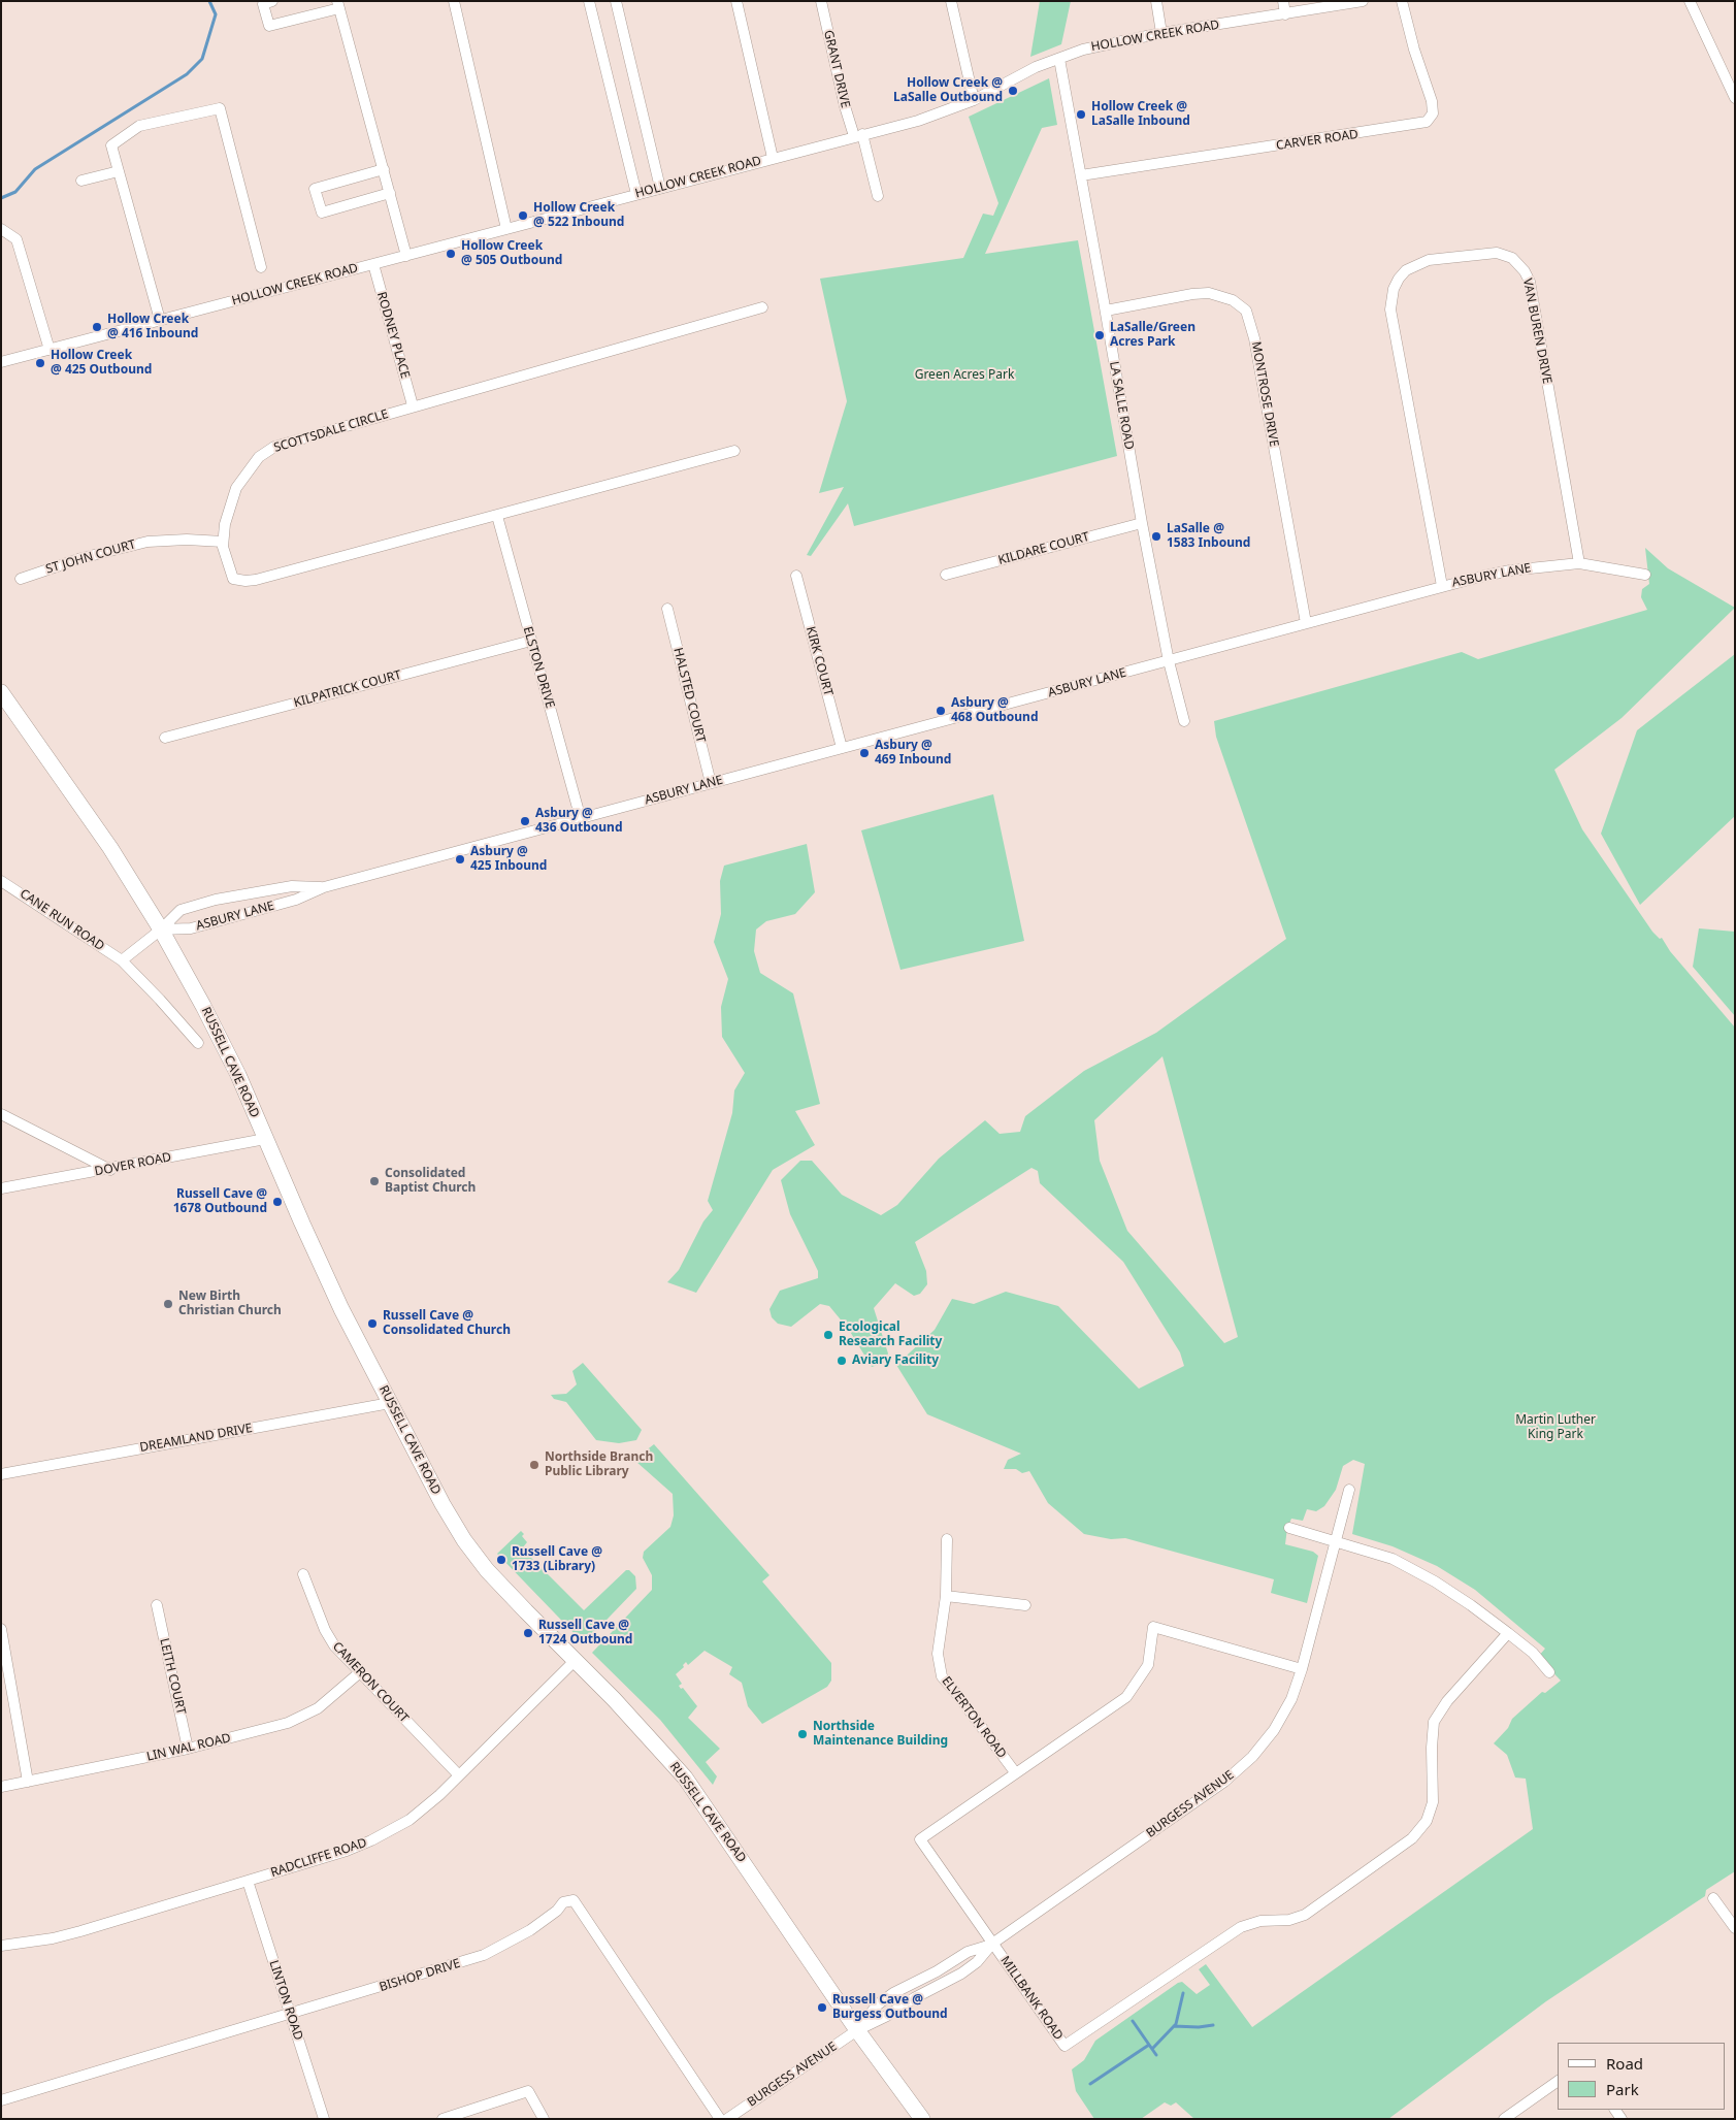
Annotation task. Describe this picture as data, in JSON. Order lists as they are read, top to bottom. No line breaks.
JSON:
{"streets":{"main road":["RUSSELL CAVE ROAD"],"street":["HOLLOW CREEK ROAD","GRANT DRIVE","CARVER ROAD","VAN BUREN DRIVE","RODNEY PLACE","MONTROSE DRIVE","LA SALLE ROAD","SCOTTSDALE CIRCLE","KILDARE COURT","ST JOHN COURT","ASBURY LANE","KIRK COURT","ELSTON DRIVE","KILPATRICK COURT","HALSTED COURT","CANE RUN ROAD","DOVER ROAD","DREAMLAND DRIVE","LEITH COURT","CAMERON COURT","ELVERTON ROAD","LIN WAL ROAD","BURGESS AVENUE","RADCLIFFE ROAD","BISHOP DRIVE","MILLBANK ROAD","LINTON ROAD"]},"crossings":[["HOLLOW CREEK ROAD","GRANT DRIVE"],["HOLLOW CREEK ROAD","RODNEY PLACE"],["HOLLOW CREEK ROAD","LA SALLE ROAD"],["CARVER ROAD","LA SALLE ROAD"],["VAN BUREN DRIVE","ASBURY LANE"],["RODNEY PLACE","SCOTTSDALE CIRCLE"],["MONTROSE DRIVE","LA SALLE ROAD"],["MONTROSE DRIVE","ASBURY LANE"],["LA SALLE ROAD","KILDARE COURT"],["LA SALLE ROAD","ASBURY LANE"],["SCOTTSDALE CIRCLE","ST JOHN COURT"],["SCOTTSDALE CIRCLE","ELSTON DRIVE"],["ASBURY LANE","KIRK COURT"],["ASBURY LANE","ELSTON DRIVE"],["ASBURY LANE","HALSTED COURT"],["ASBURY LANE","RUSSELL CAVE ROAD"],["ELSTON DRIVE","KILPATRICK COURT"],["RUSSELL CAVE ROAD","DOVER ROAD"],["RUSSELL CAVE ROAD","DREAMLAND DRIVE"],["RUSSELL CAVE ROAD","BURGESS AVENUE"],["RUSSELL CAVE ROAD","RADCLIFFE ROAD"],["LEITH COURT","LIN WAL ROAD"],["CAMERON COURT","LIN WAL ROAD"],["CAMERON COURT","RADCLIFFE ROAD"],["ELVERTON ROAD","MILLBANK ROAD"],["BURGESS AVENUE","MILLBANK ROAD"],["RADCLIFFE ROAD","LINTON ROAD"],["BISHOP DRIVE","LINTON ROAD"]],"parks":["Green Acres Park","Martin Luther King Park"],"places":["Hollow Creek @ LaSalle Outbound","Hollow Creek @ LaSalle Inbound","Hollow Creek @ 522 Inbound","Hollow Creek @ 505 Outbound","Hollow Creek @ 416 Inbound","LaSalle/Green Acres Park","Hollow Creek @ 425 Outbound","LaSalle @ 1583 Inbound","Asbury @ 468 Outbound","Asbury @ 469 Inbound","Asbury @ 436 Outbound","Asbury @ 425 Inbound","Consolidated Baptist Church","Russell Cave @ 1678 Outbound","New Birth Christian Church","Russell Cave @ Consolidated Church","Ecological Research Facility","Aviary Facility","Northside Branch Public Library","Russell Cave @ 1733 (Library)","Russell Cave @ 1724 Outbound","Northside Maintenance Building","Russell Cave @ Burgess Outbound"],"legend":["Road","Park"]}
